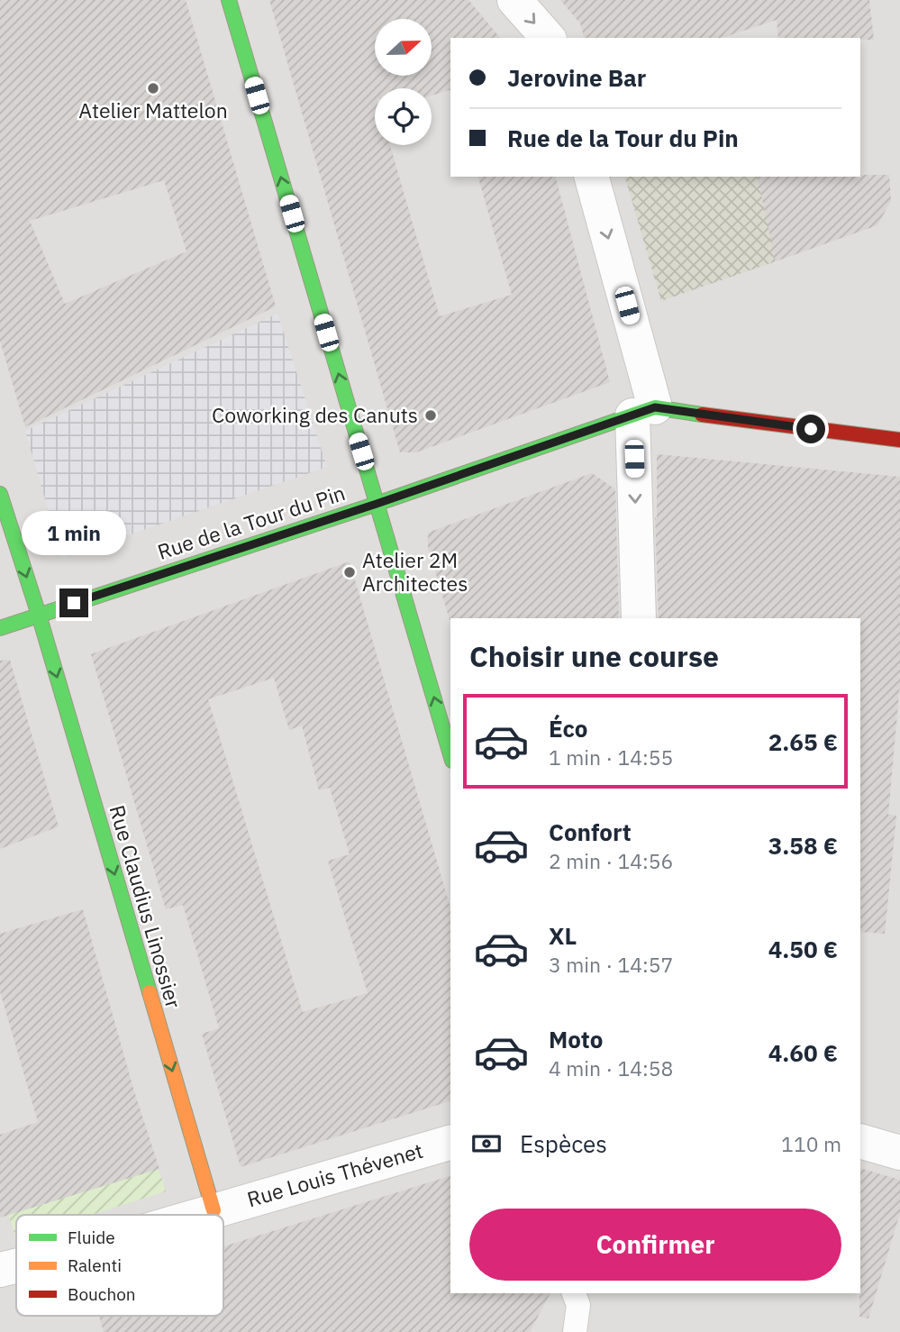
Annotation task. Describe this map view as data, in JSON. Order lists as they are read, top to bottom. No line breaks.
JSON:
{"streets":{"street":["Rue de la Tour du Pin","Rue Claudius Linossier","Rue Louis Thévenet"]},"crossings":[["Rue de la Tour du Pin","Rue Claudius Linossier"],["Rue Claudius Linossier","Rue Louis Thévenet"]],"one_way":["Rue Claudius Linossier"],"places":["Atelier Mattelon","Coworking des Canuts","Atelier 2M Architectes"],"legend":["Fluide","Ralenti","Bouchon"],"north":"right","page":{"banner":["Jerovine Bar","Rue de la Tour du Pin"],"bubble":"1 min","heading":"Choisir une course","list":[{"name":"Éco","note":"1 min · 14:55","value":"2.65 €"},{"name":"Confort","note":"2 min · 14:56","value":"3.58 €"},{"name":"XL","note":"3 min · 14:57","value":"4.50 €"},{"name":"Moto","note":"4 min · 14:58","value":"4.60 €"}],"pay":["Espèces","110 m"],"buttons":"Confirmer"}}
